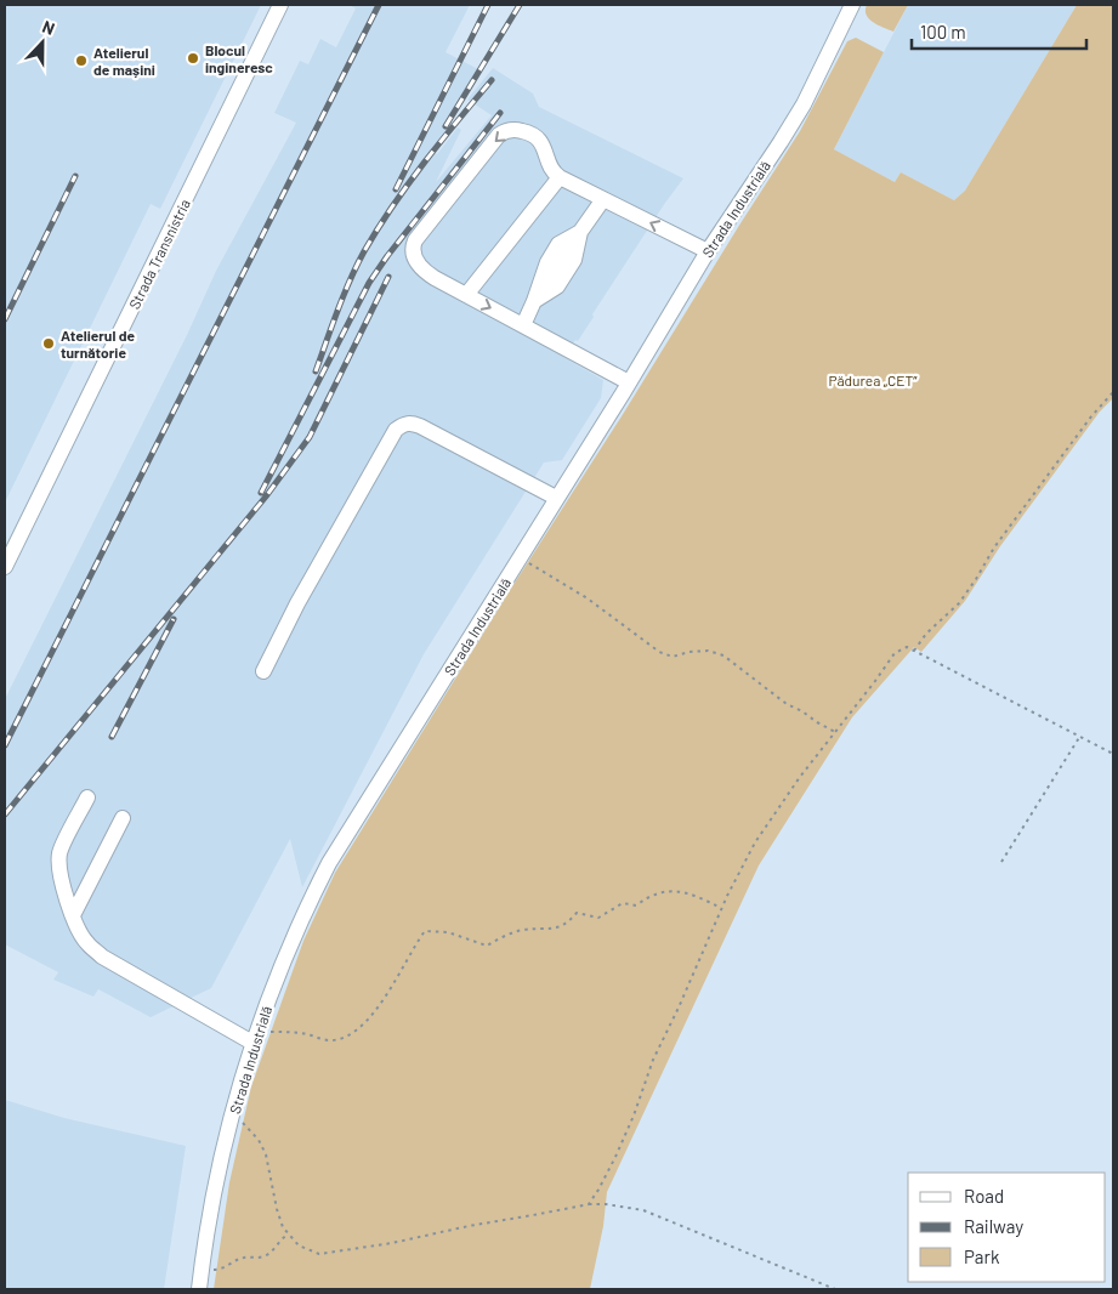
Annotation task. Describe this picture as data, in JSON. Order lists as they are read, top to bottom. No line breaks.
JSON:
{"streets":{"street":["Strada Industrială","Strada Transnistria"]},"parks":["Pădurea „CET”"],"places":["Blocul ingineresc","Atelierul de mașini","Atelierul de turnătorie"],"legend":["Road","Railway","Park"],"scale_bar":"100 m","north":"top"}
